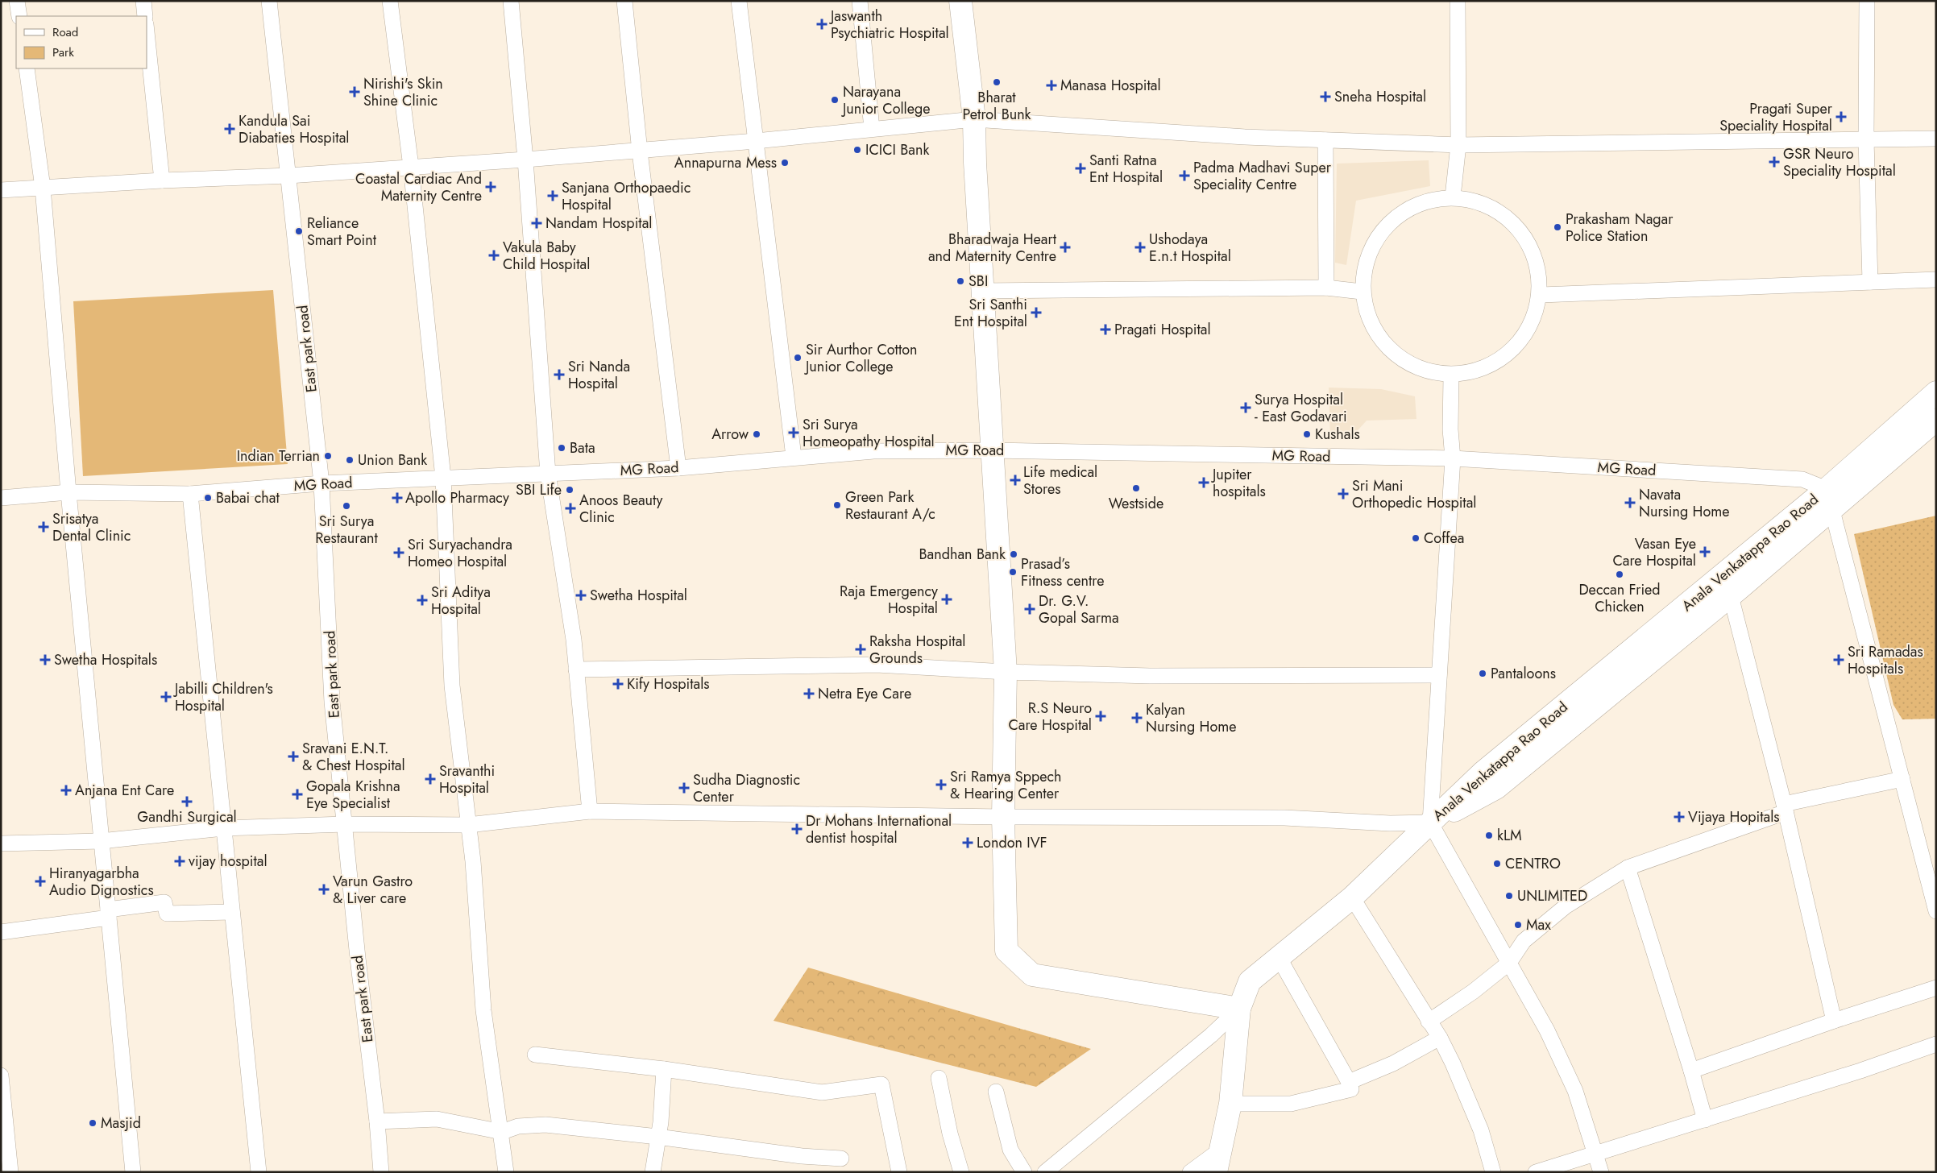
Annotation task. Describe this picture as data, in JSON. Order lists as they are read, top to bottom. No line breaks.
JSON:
{"streets":{"main road":["Anala Venkatappa Rao Road"],"street":["East park road","MG Road"]},"crossings":[["East park road","MG Road"],["MG Road","Anala Venkatappa Rao Road"]],"places":{"health":["Jaswanth Psychiatric Hospital","Manasa Hospital","Nirishi's Skin Shine Clinic","Sneha Hospital","Pragati Super Speciality Hospital","Kandula Sai Diabaties Hospital","GSR Neuro Speciality Hospital","Santi Ratna Ent Hospital","Padma Madhavi Super Speciality Centre","Coastal Cardiac And Maternity Centre","Sanjana Orthopaedic Hospital","Nandam Hospital","Bharadwaja Heart and Maternity Centre","Ushodaya E.n.t Hospital","Vakula Baby Child Hospital","Sri Santhi Ent Hospital","Pragati Hospital","Sri Nanda Hospital","Surya Hospital - East Godavari","Sri Surya Homeopathy Hospital","Life medical Stores","Jupiter hospitals","Sri Mani Orthopedic Hospital","Apollo Pharmacy","Navata Nursing Home","Anoos Beauty Clinic","Srisatya Dental Clinic","Vasan Eye Care Hospital","Sri Suryachandra Homeo Hospital","Swetha Hospital","Raja Emergency Hospital","Sri Aditya Hospital","Dr. G.V. Gopal Sarma","Raksha Hospital Grounds","Swetha Hospitals","Sri Ramadas Hospitals","Kify Hospitals","Netra Eye Care","Jabilli Children's Hospital","R.S Neuro Care Hospital","Kalyan Nursing Home","Sravani E.N.T. & Chest Hospital","Sravanthi Hospital","Sri Ramya Sppech & Hearing Center","Sudha Diagnostic Center","Anjana Ent Care","Gopala Krishna Eye Specialist","Gandhi Surgical","Vijaya Hopitals","Dr Mohans International dentist hospital","London IVF","vijay hospital","Hiranyagarbha Audio Dignostics","Varun Gastro & Liver care"],"other":["Bharat Petrol Bunk","Narayana Junior College","ICICI Bank","Annapurna Mess","Prakasham Nagar Police Station","Reliance Smart Point","SBI","Sir Aurthor Cotton Junior College","Arrow","Kushals","Bata","Indian Terrian","Union Bank","Westside","SBI Life","Babai chat","Green Park Restaurant A/c","Sri Surya Restaurant","Coffea","Bandhan Bank","Prasad’s Fitness centre","Deccan Fried Chicken","Pantaloons","kLM","CENTRO","UNLIMITED","Max","Masjid"]},"legend":["Road","Park"]}
